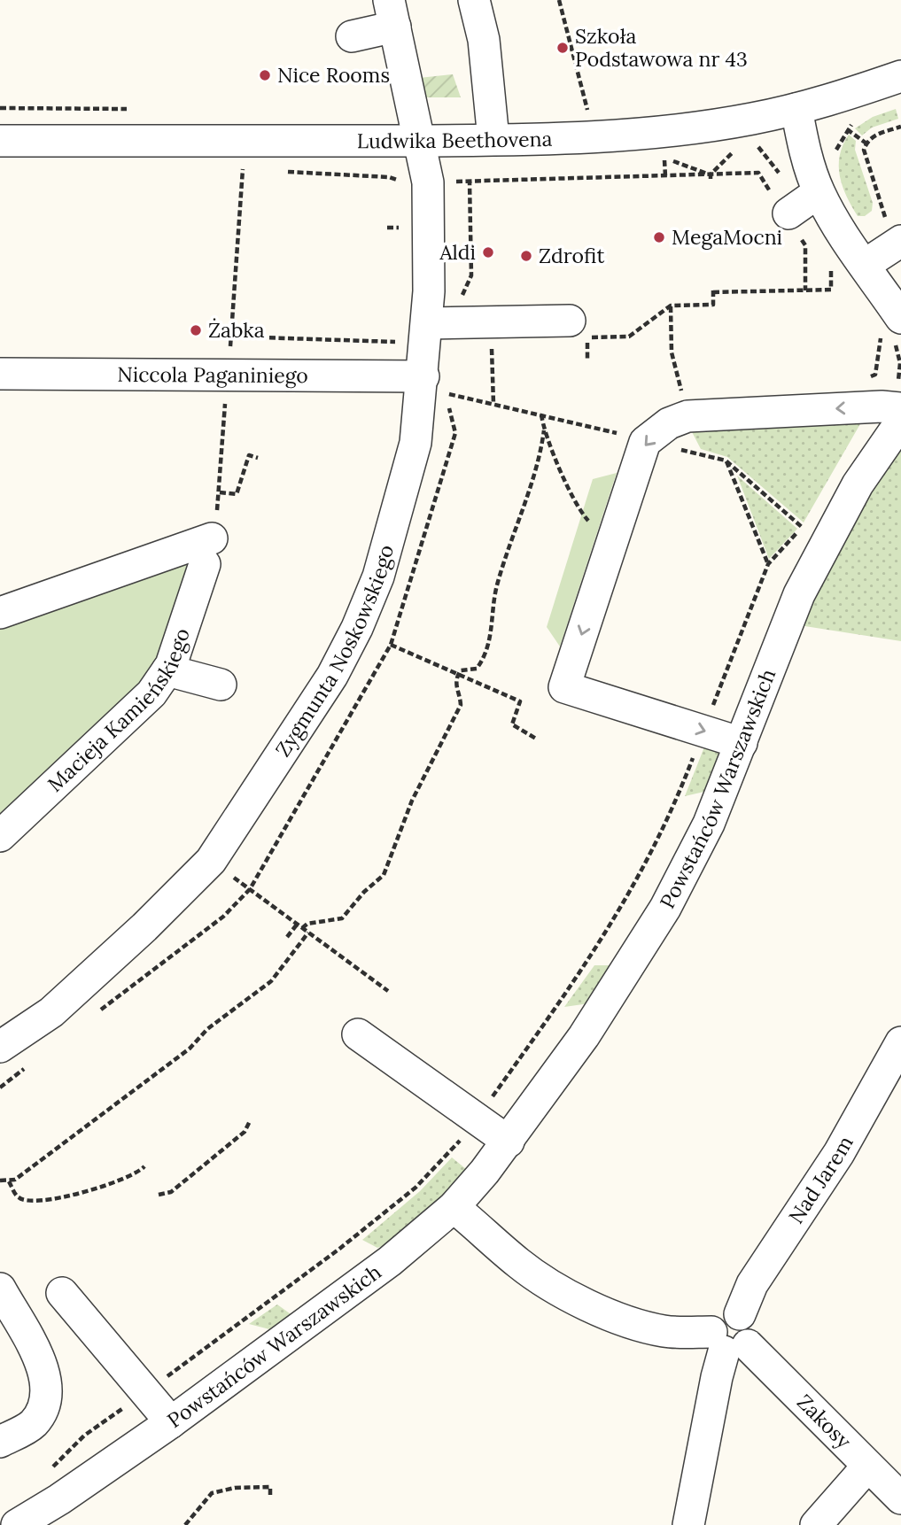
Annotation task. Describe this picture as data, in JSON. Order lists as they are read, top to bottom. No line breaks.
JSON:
{"streets":{"street":["Ludwika Beethovena","Niccola Paganiniego","Zygmunta Noskowskiego","Macieja Kamieńskiego","Powstańców Warszawskich","Nad Jarem","Zakosy"]},"crossings":[["Ludwika Beethovena","Zygmunta Noskowskiego"],["Niccola Paganiniego","Zygmunta Noskowskiego"],["Nad Jarem","Zakosy"]],"places":["Szkoła Podstawowa nr 43","Nice Rooms","MegaMocni","Aldi","Zdrofit","Żabka"]}
